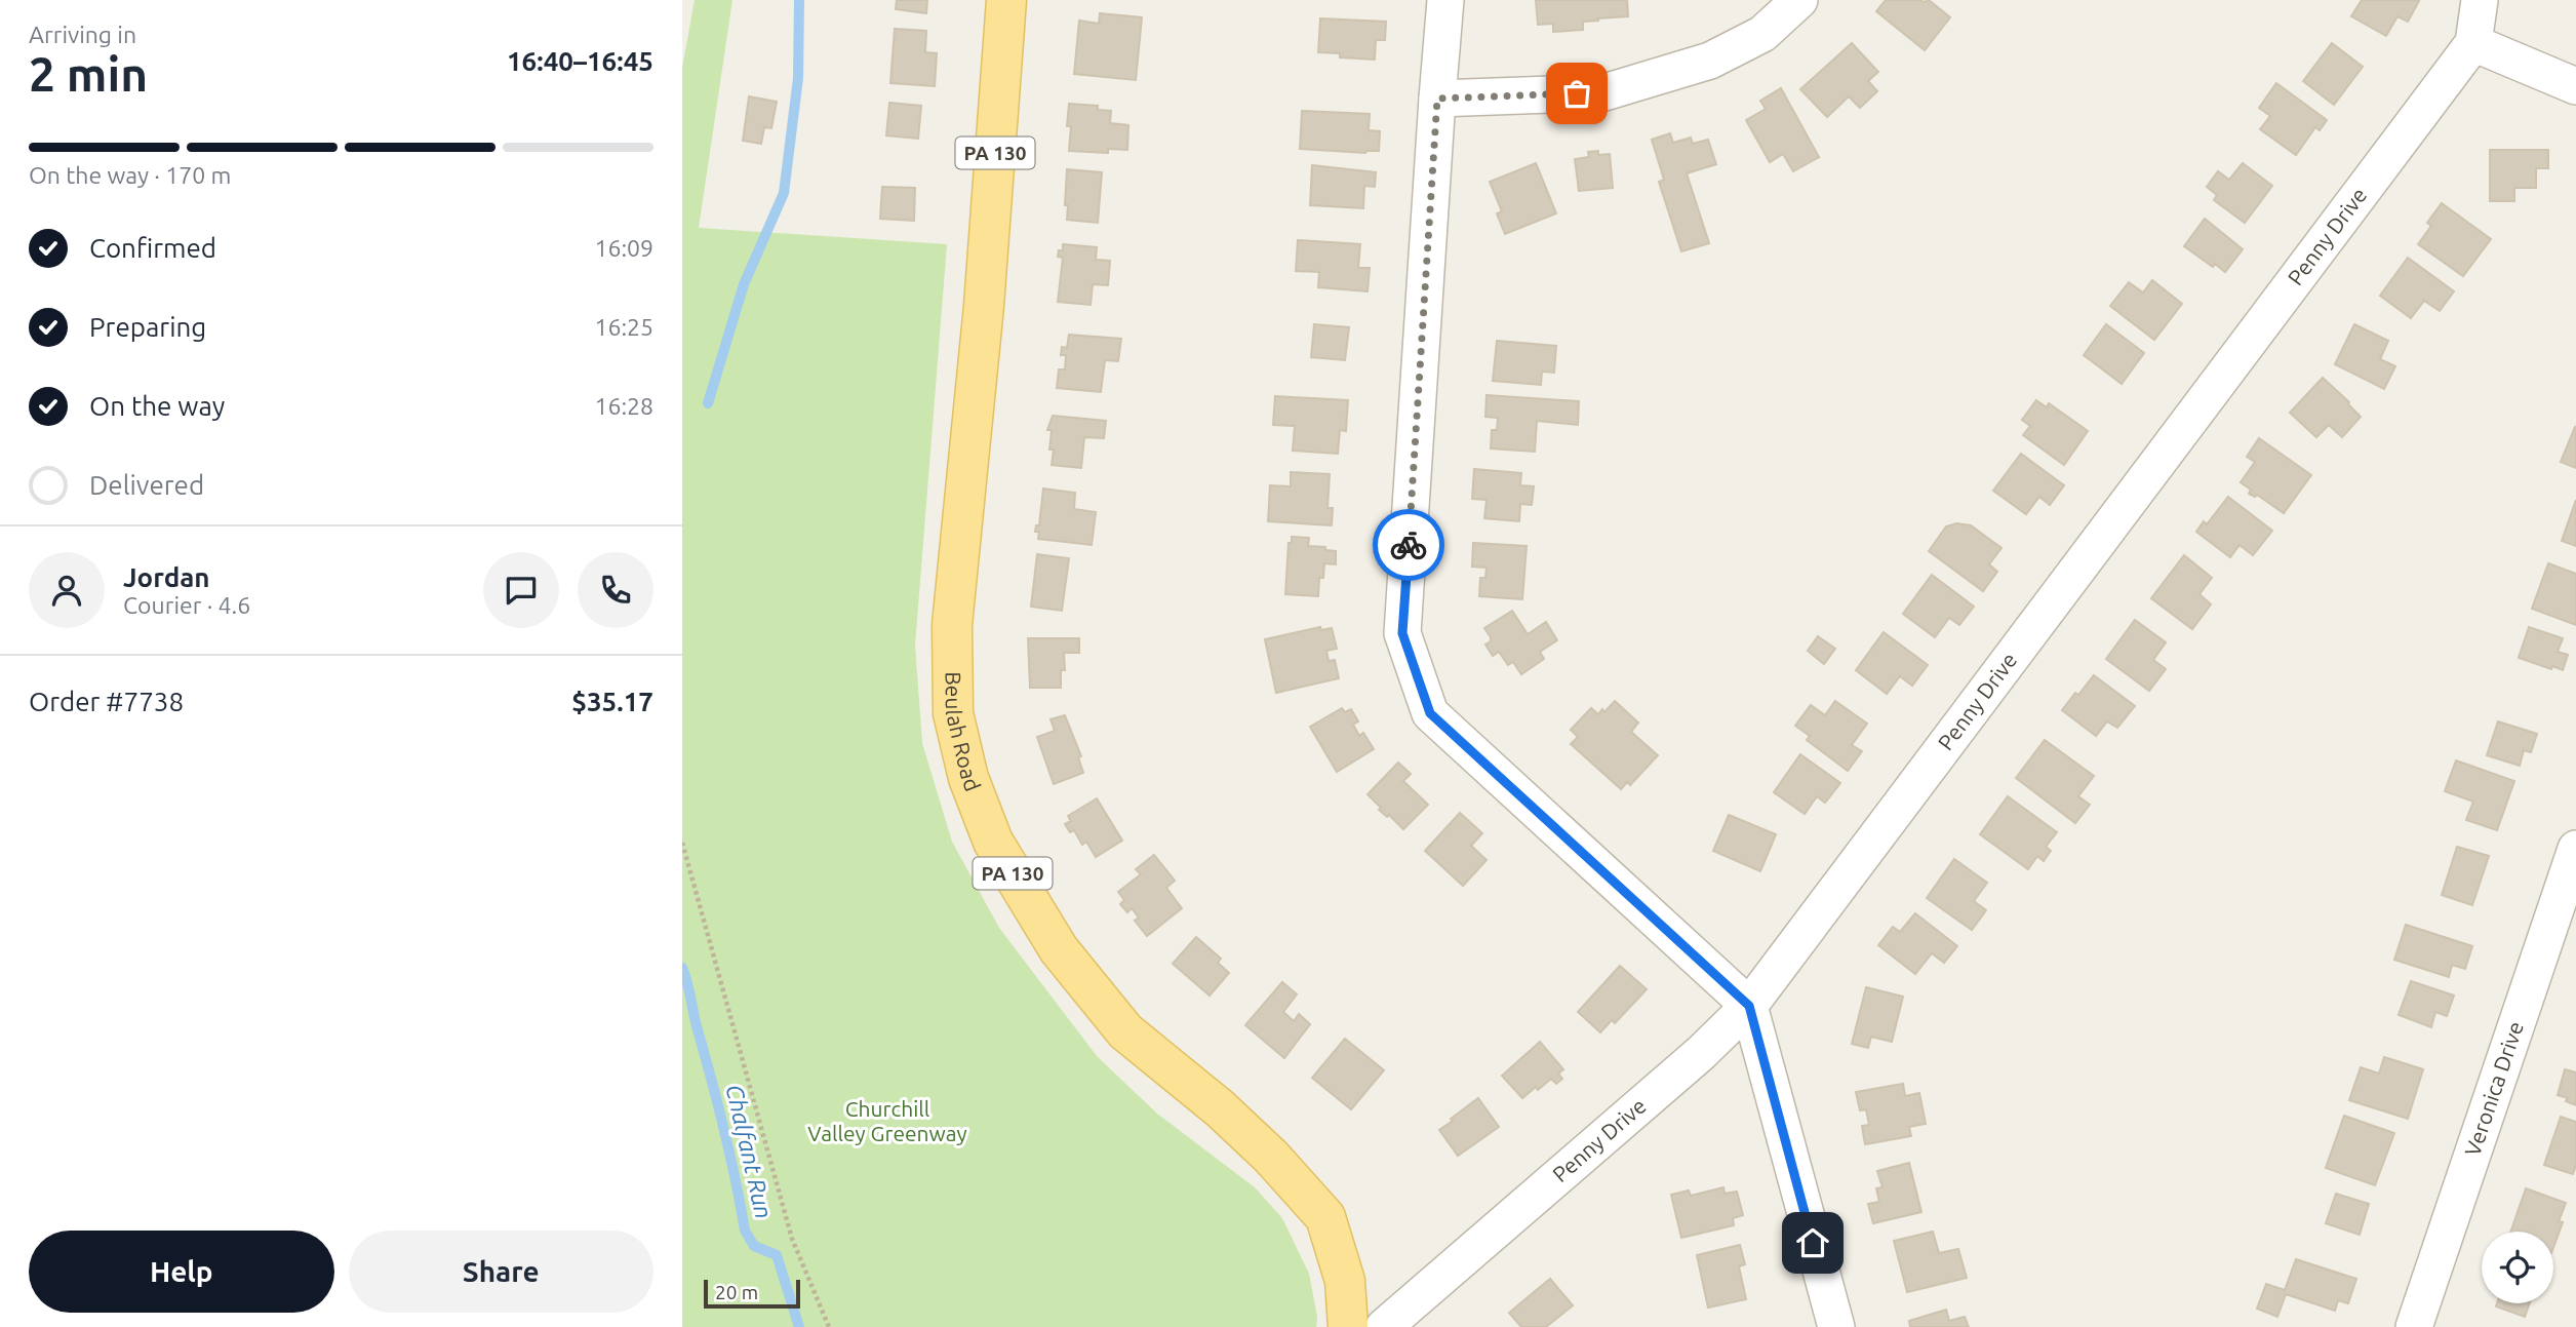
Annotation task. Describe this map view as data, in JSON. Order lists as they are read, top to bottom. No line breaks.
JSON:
{"streets":{"main road":["PA 130","Beulah Road"],"street":["Penny Drive","Veronica Drive"]},"water":["Chalfant Run"],"parks":["Churchill Valley Greenway"],"scale_bar":"20 m","page":{"heading":["2 min","Arriving in","16:40–16:45"],"panel":["Jordan","Courier · 4.6","Order #7738","$35.17"],"bar":"On the way · 170 m","list":[["Confirmed","16:09"],["Preparing","16:25"],["On the way","16:28"],"Delivered"],"buttons":["Help","Share"],"scale":"20 m"}}
